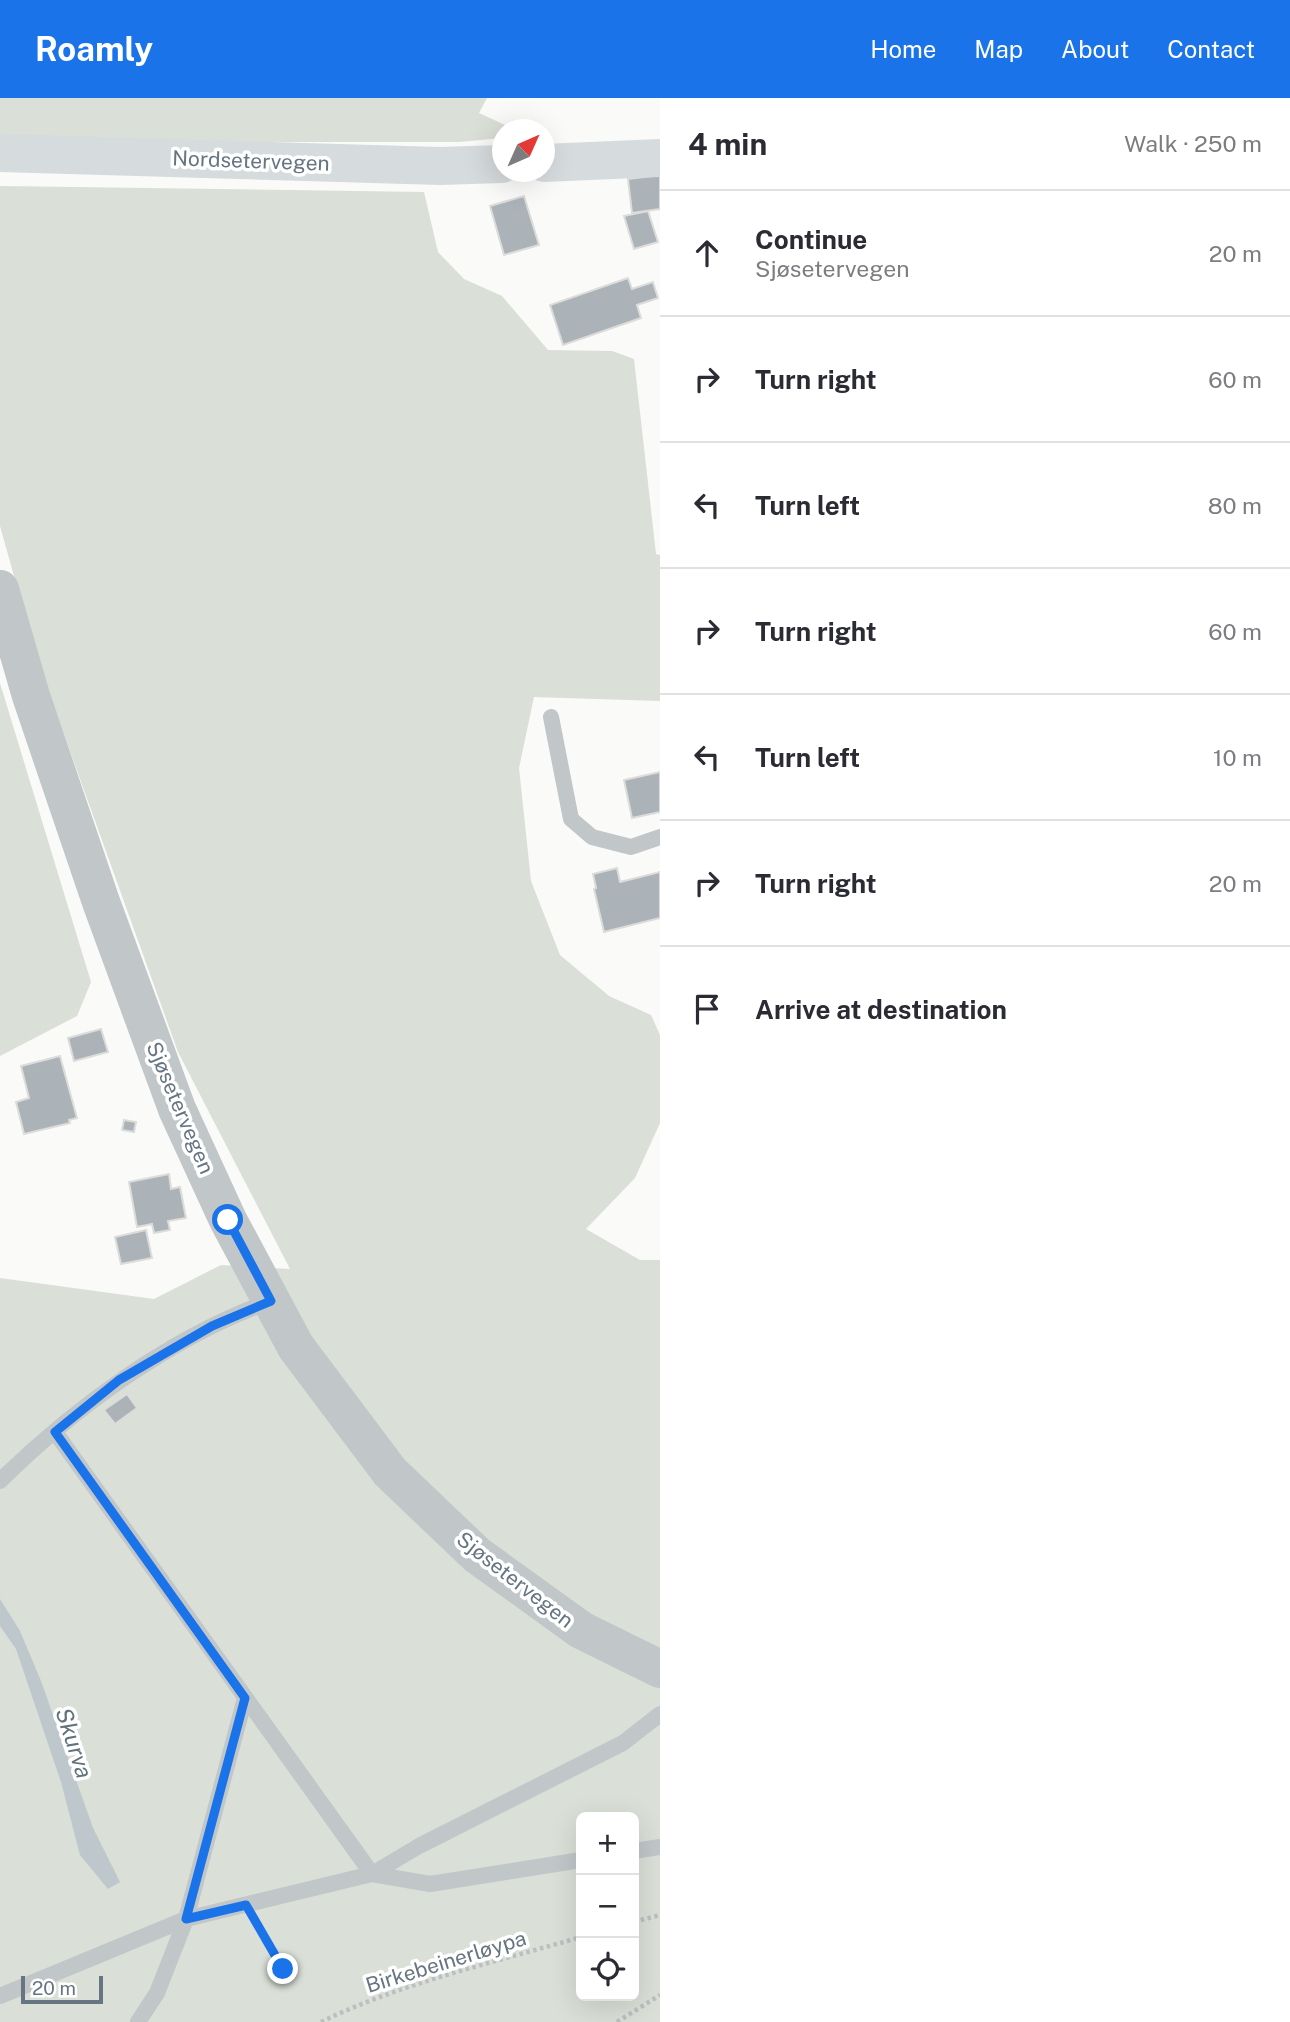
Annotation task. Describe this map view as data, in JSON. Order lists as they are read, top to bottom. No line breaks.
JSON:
{"streets":{"main road":["Nordsetervegen"],"street":["Sjøsetervegen"],"path":["Birkebeinerløypa"]},"water":["Skurva"],"scale_bar":"20 m","north":"top right","page":{"header":"Roamly","nav":["Home","Map","About","Contact"],"heading":["4 min","Walk · 250 m"],"list":[["Continue","Sjøsetervegen","20 m"],["Turn right","60 m"],["Turn left","80 m"],["Turn right","60 m"],["Turn left","10 m"],["Turn right","20 m"],"Arrive at destination"],"map_buttons":["+","−"],"scale":"20 m"}}
